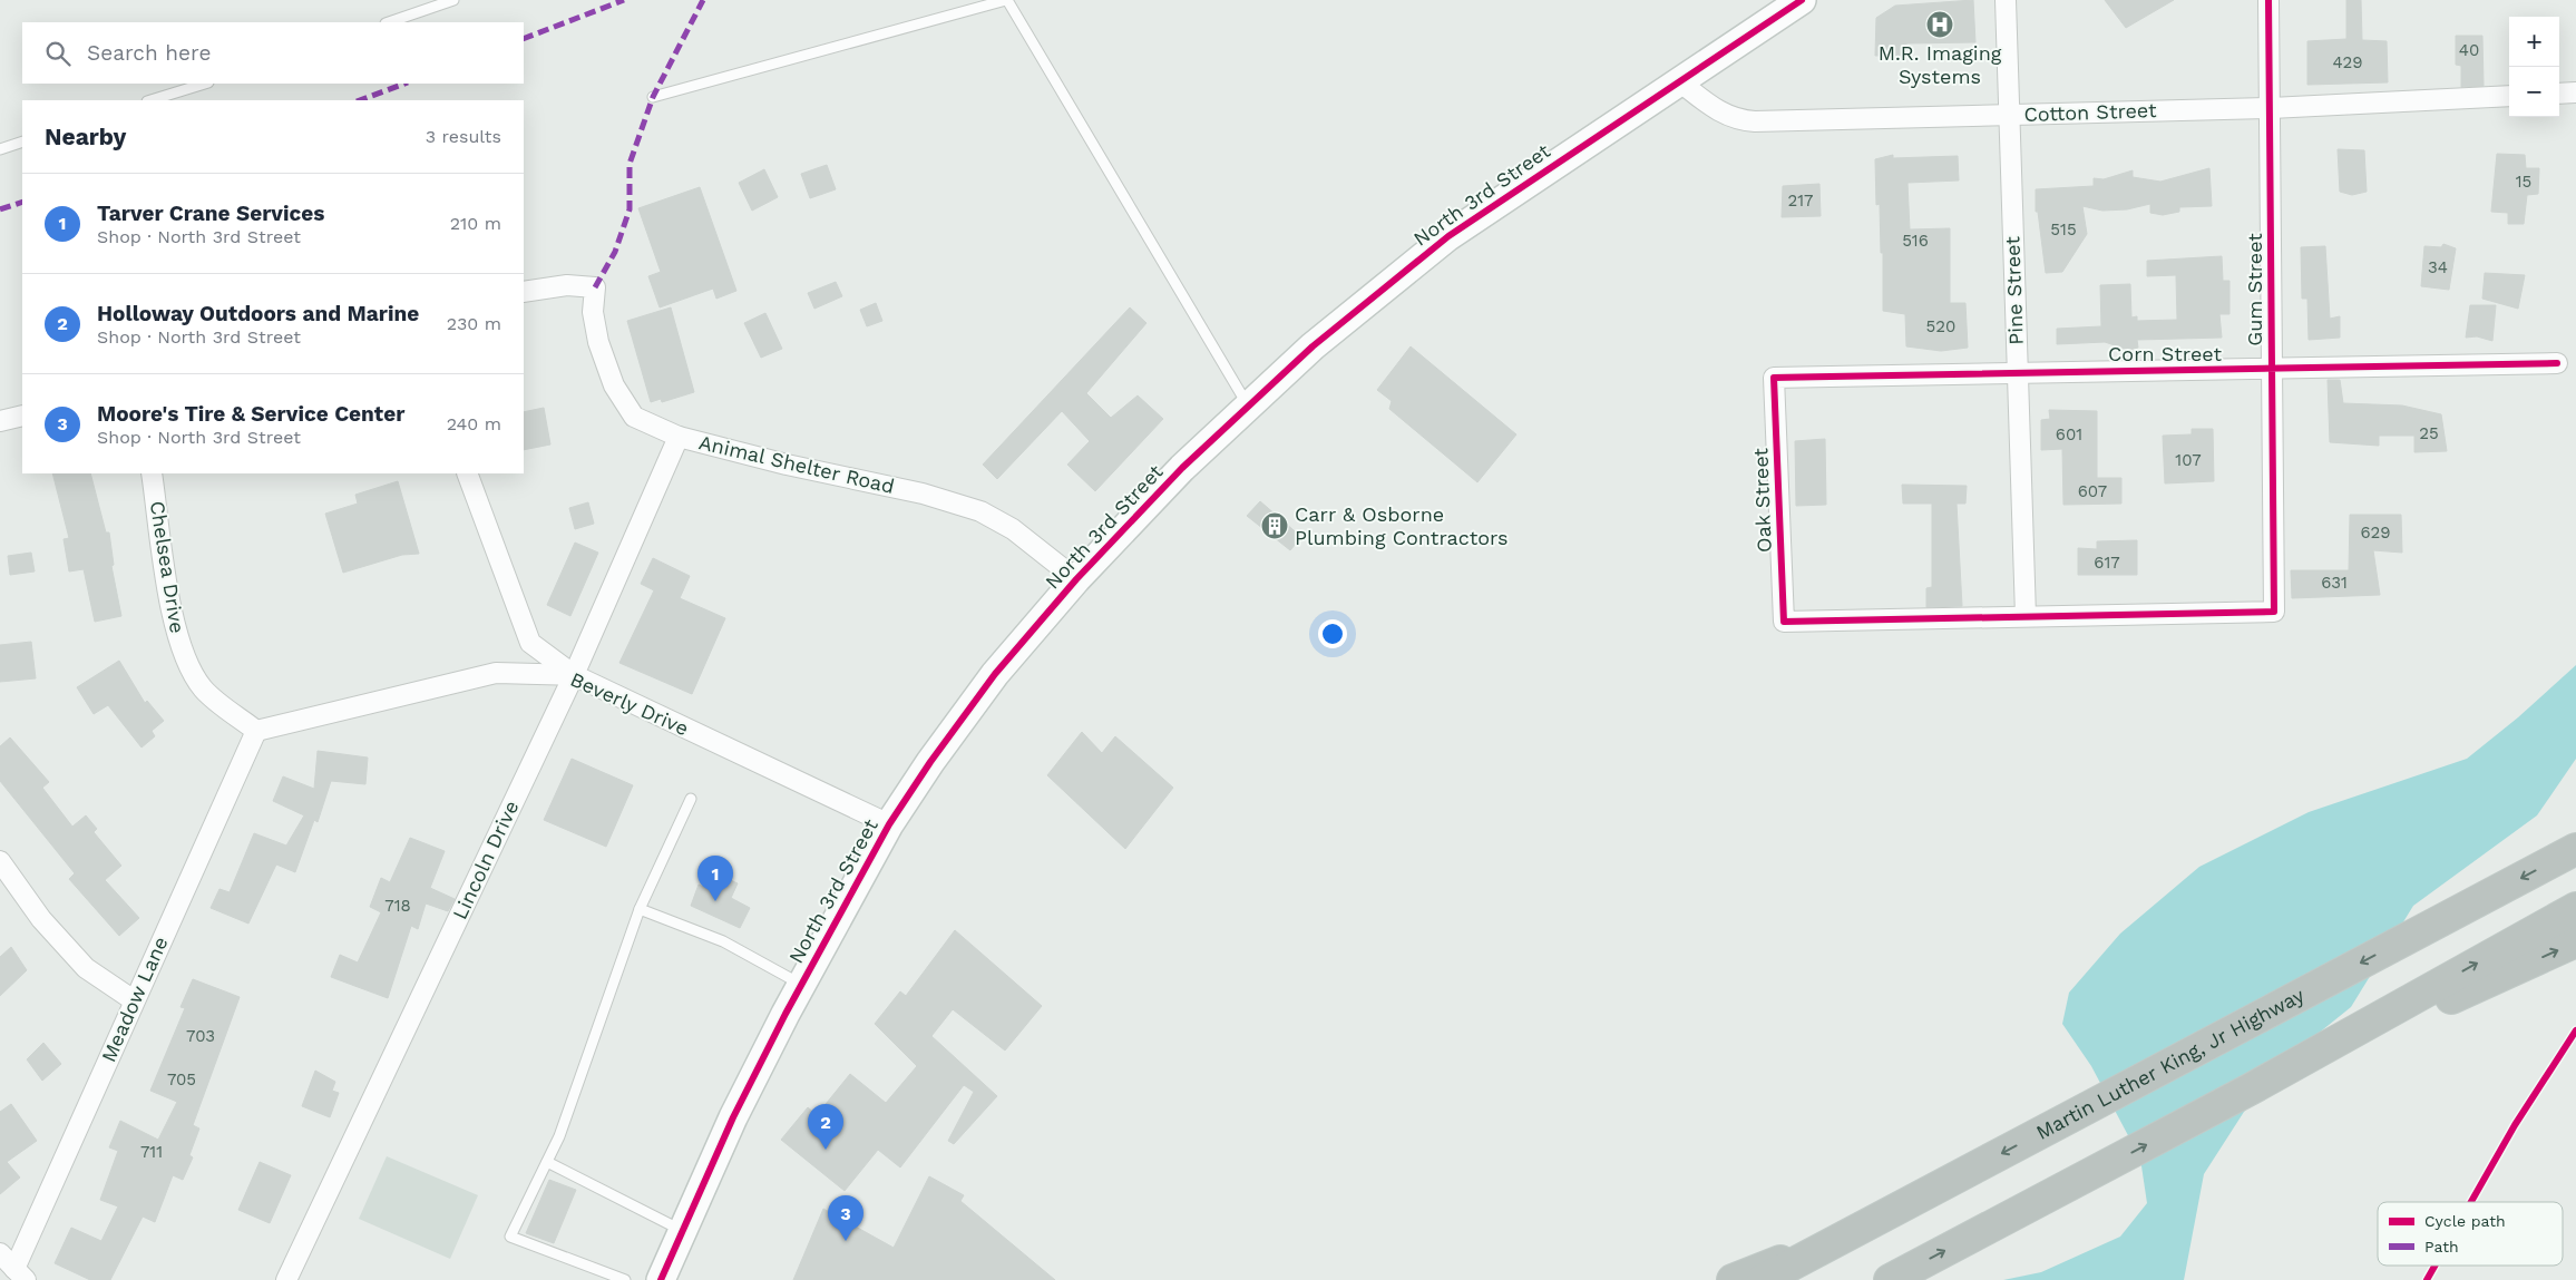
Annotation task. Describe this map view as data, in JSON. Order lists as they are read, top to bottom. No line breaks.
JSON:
{"streets":{"highway":["Martin Luther King, Jr Highway"],"main road":["North 3rd Street"],"street":["Cotton Street","Gum Street","Pine Street","Corn Street","Animal Shelter Road","Oak Street","Chelsea Drive","Beverly Drive","Lincoln Drive","Meadow Lane"]},"crossings":[["Cotton Street","North 3rd Street"],["Cotton Street","Gum Street"],["Cotton Street","Pine Street"],["North 3rd Street","Animal Shelter Road"],["North 3rd Street","Beverly Drive"],["Gum Street","Pine Street"],["Gum Street","Corn Street"],["Gum Street","Oak Street"],["Pine Street","Corn Street"],["Pine Street","Oak Street"],["Corn Street","Oak Street"],["Animal Shelter Road","Lincoln Drive"],["Chelsea Drive","Beverly Drive"],["Chelsea Drive","Meadow Lane"],["Beverly Drive","Lincoln Drive"],["Beverly Drive","Meadow Lane"]],"places":{"hospital":["M.R. Imaging Systems"],"building":["Carr & Osborne Plumbing Contractors"]},"house_numbers":["40","429","15","217","515","516","34","520","25","601","107","607","629","617","631","718","703","705","711"],"legend":["Cycle path","Path"],"page":{"map_buttons":["+","−"],"search":"Search here","heading":["Nearby","3 results"],"list":[{"mark":"1","name":"Tarver Crane Services","note":"Shop · North 3rd Street","value":"210 m"},{"mark":"2","name":"Holloway Outdoors and Marine","note":"Shop · North 3rd Street","value":"230 m"},{"mark":"3","name":"Moore's Tire & Service Center","note":"Shop · North 3rd Street","value":"240 m"}],"pins":["1","2","3"]}}
